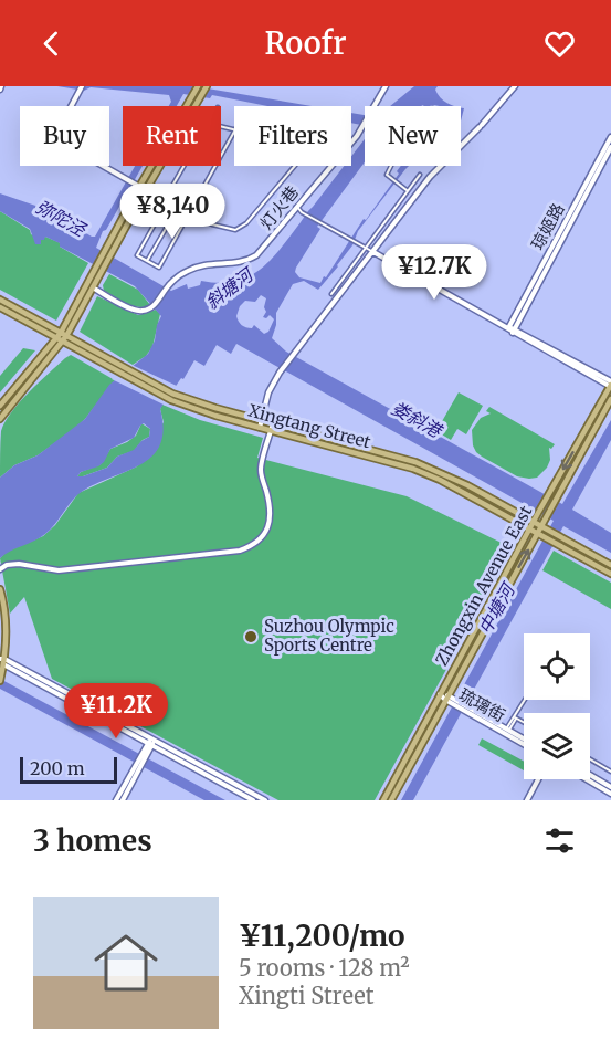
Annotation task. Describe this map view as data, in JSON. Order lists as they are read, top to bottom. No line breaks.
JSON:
{"streets":{"main road":["Xingtang Street","Zhongxin Avenue East"],"street":["灯火巷","琼姬路","琉璃街"]},"crossings":[["Xingtang Street","Zhongxin Avenue East"],["Zhongxin Avenue East","琉璃街"]],"water":["弥陀泾","斜塘河","娄斜港","中塘河"],"places":["Suzhou Olympic Sports Centre"],"scale_bar":"200 m","page":{"header":"Roofr","chip":["Buy","Rent","Filters","New"],"price":["¥8,140","¥12.7K","¥11.2K"],"scale":"200 m","heading":"3 homes","list":[{"name":"¥11,200/mo","note":"5 rooms · 128 m² · Xingti Street"}]}}
